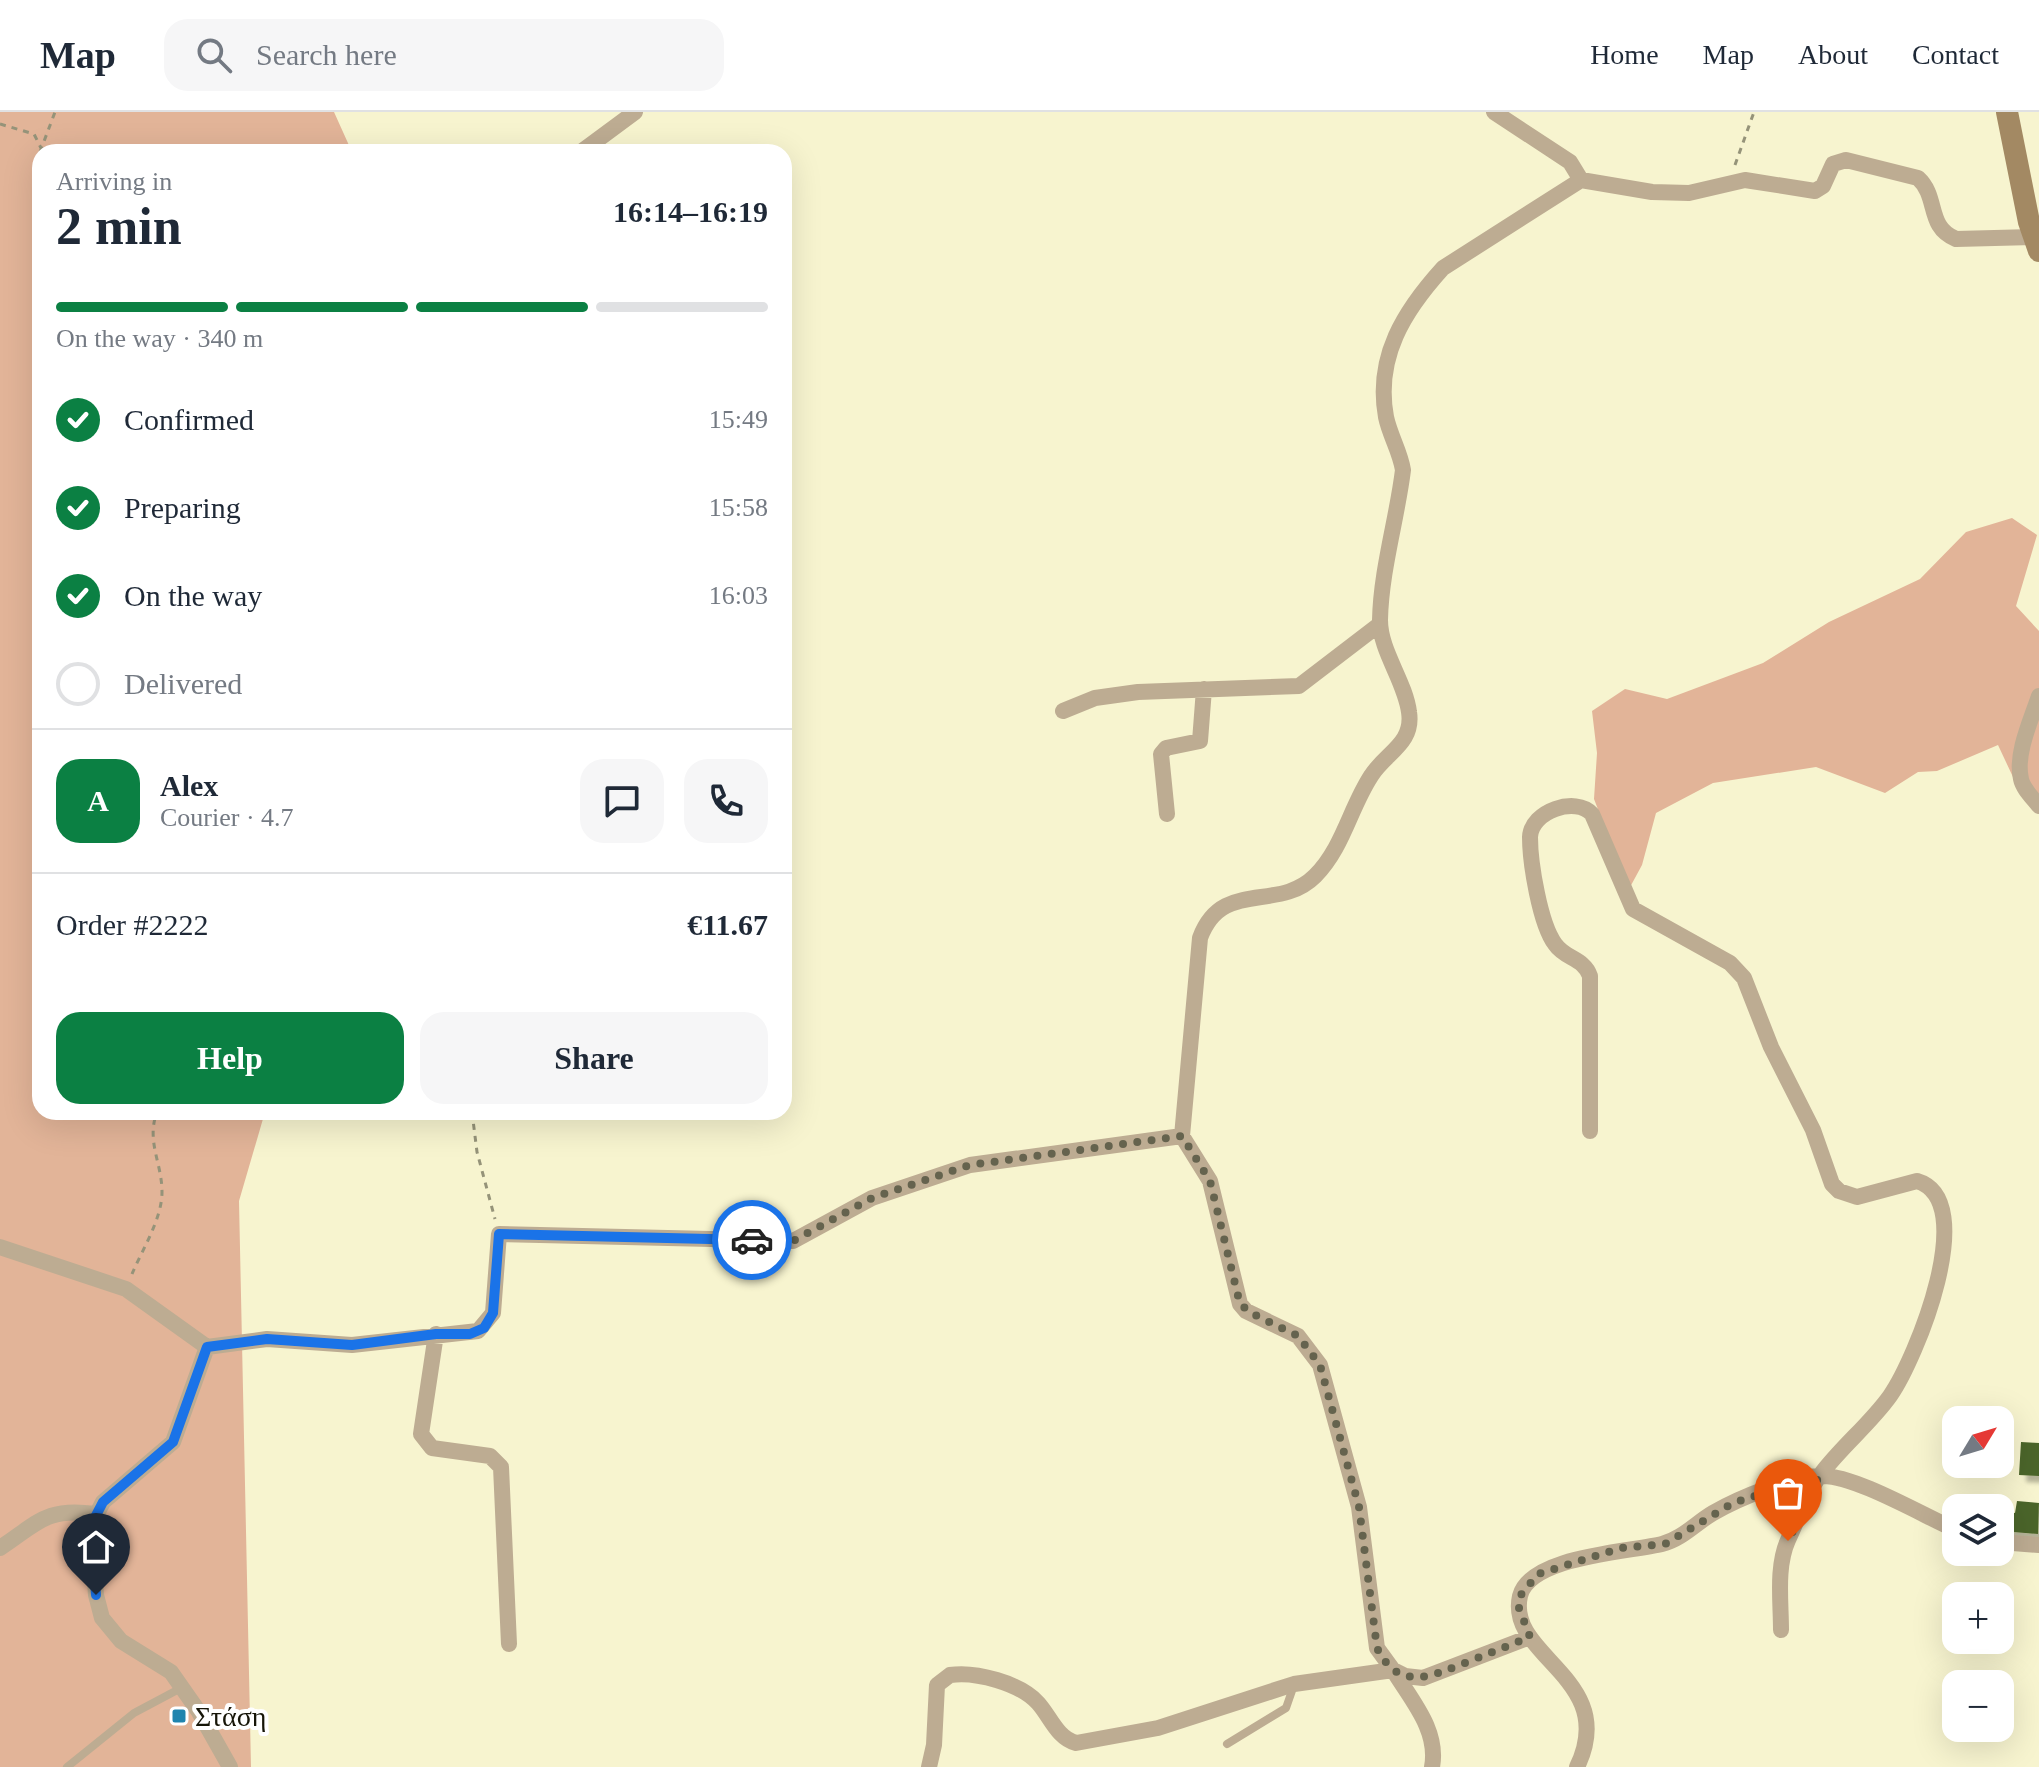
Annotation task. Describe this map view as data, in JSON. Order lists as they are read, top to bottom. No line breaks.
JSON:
{"places":{"transit":["Στάση"]},"north":"top right","page":{"header":"Map","search":"Search here","nav":["Home","Map","About","Contact"],"heading":["2 min","Arriving in","16:14–16:19"],"panel":["Alex","Courier · 4.7","Order #2222","€11.67"],"bar":"On the way · 340 m","list":[["Confirmed","15:49"],["Preparing","15:58"],["On the way","16:03"],"Delivered"],"round":"A","buttons":["Help","Share"],"map_buttons":["+","−"]}}
